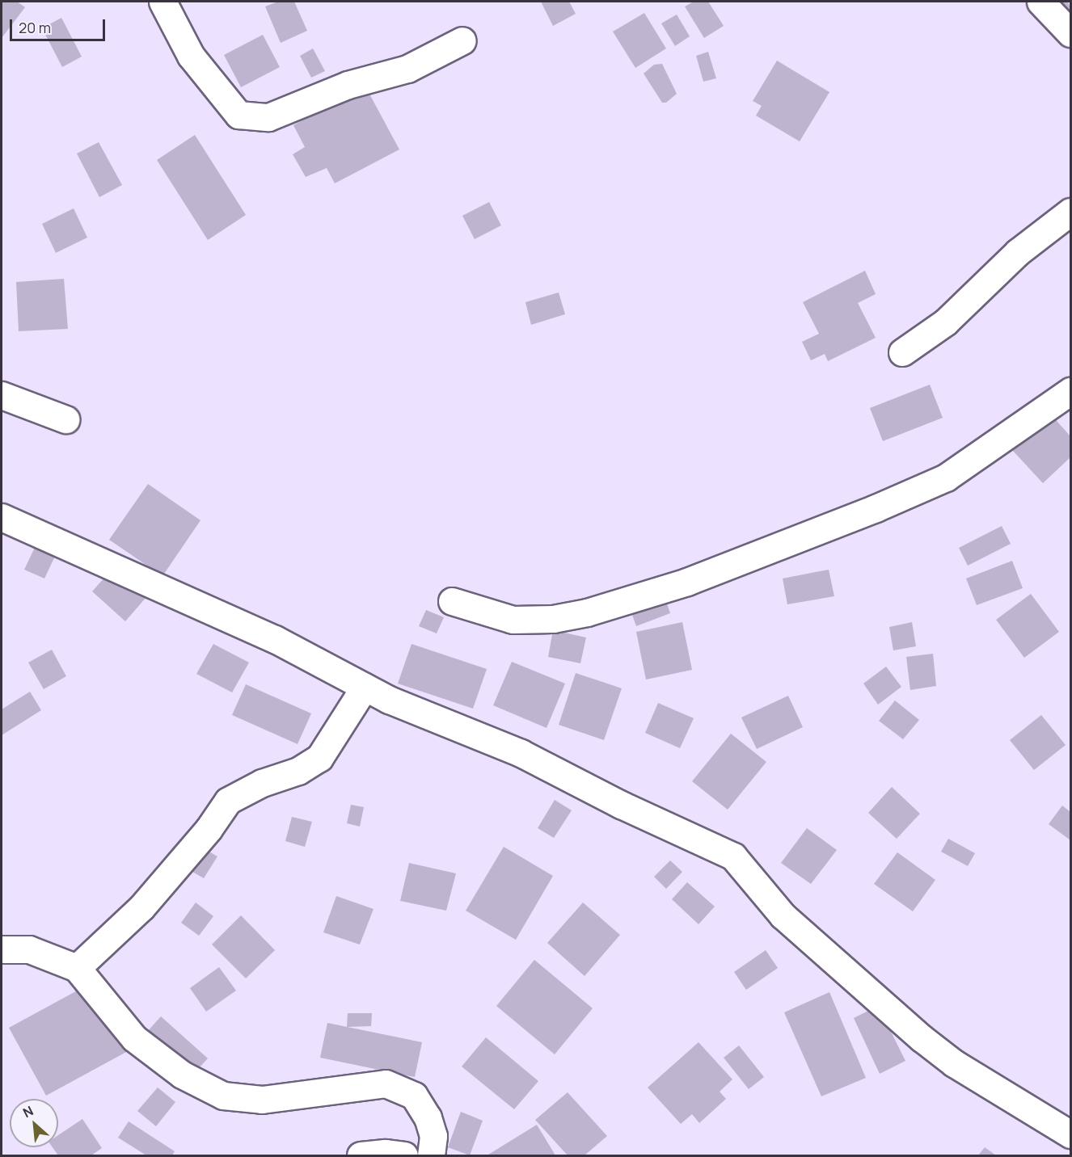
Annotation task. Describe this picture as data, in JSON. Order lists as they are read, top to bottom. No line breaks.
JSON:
{"scale_bar":"20 m","north":"top left"}
